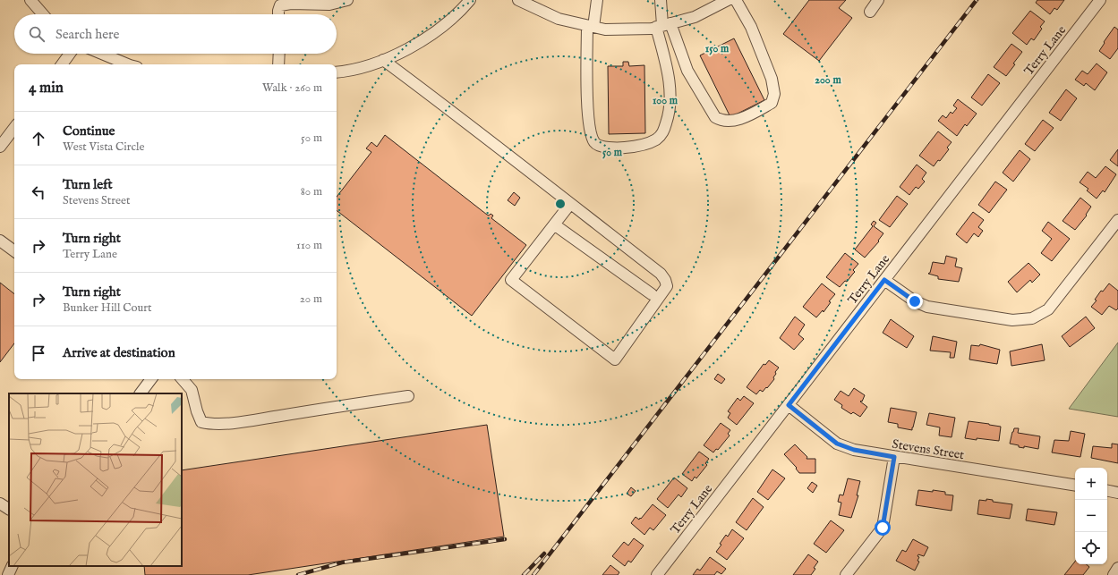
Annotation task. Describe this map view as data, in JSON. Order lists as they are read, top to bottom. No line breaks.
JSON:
{"streets":{"street":["Terry Lane","Stevens Street"]},"crossings":[["Terry Lane","Stevens Street"]],"page":{"search":"Search here","heading":["4 min","Walk · 260 m"],"list":[["Continue","West Vista Circle","50 m"],["Turn left","Stevens Street","80 m"],["Turn right","Terry Lane","110 m"],["Turn right","Bunker Hill Court","20 m"],"Arrive at destination"],"map_buttons":["+","−"]},"rings":["150 m","200 m","100 m","50 m"]}
